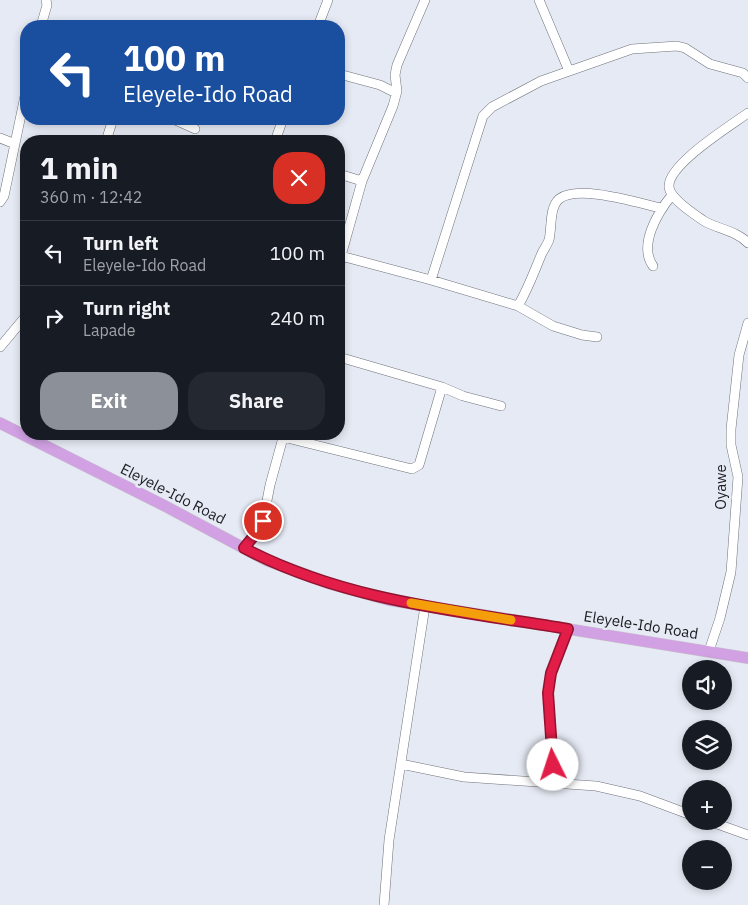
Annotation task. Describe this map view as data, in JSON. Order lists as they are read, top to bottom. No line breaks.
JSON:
{"streets":{"main road":["Eleyele-Ido Road"],"street":["Oyawe"]},"crossings":[["Oyawe","Eleyele-Ido Road"]],"page":{"turn":["100 m","Eleyele-Ido Road"],"heading":["1 min","360 m · 12:42"],"list":[{"name":"Turn left","note":"Eleyele-Ido Road","value":"100 m"},{"name":"Turn right","note":"Lapade","value":"240 m"}],"buttons":["Exit","Share"],"map_buttons":["+","−"]}}
